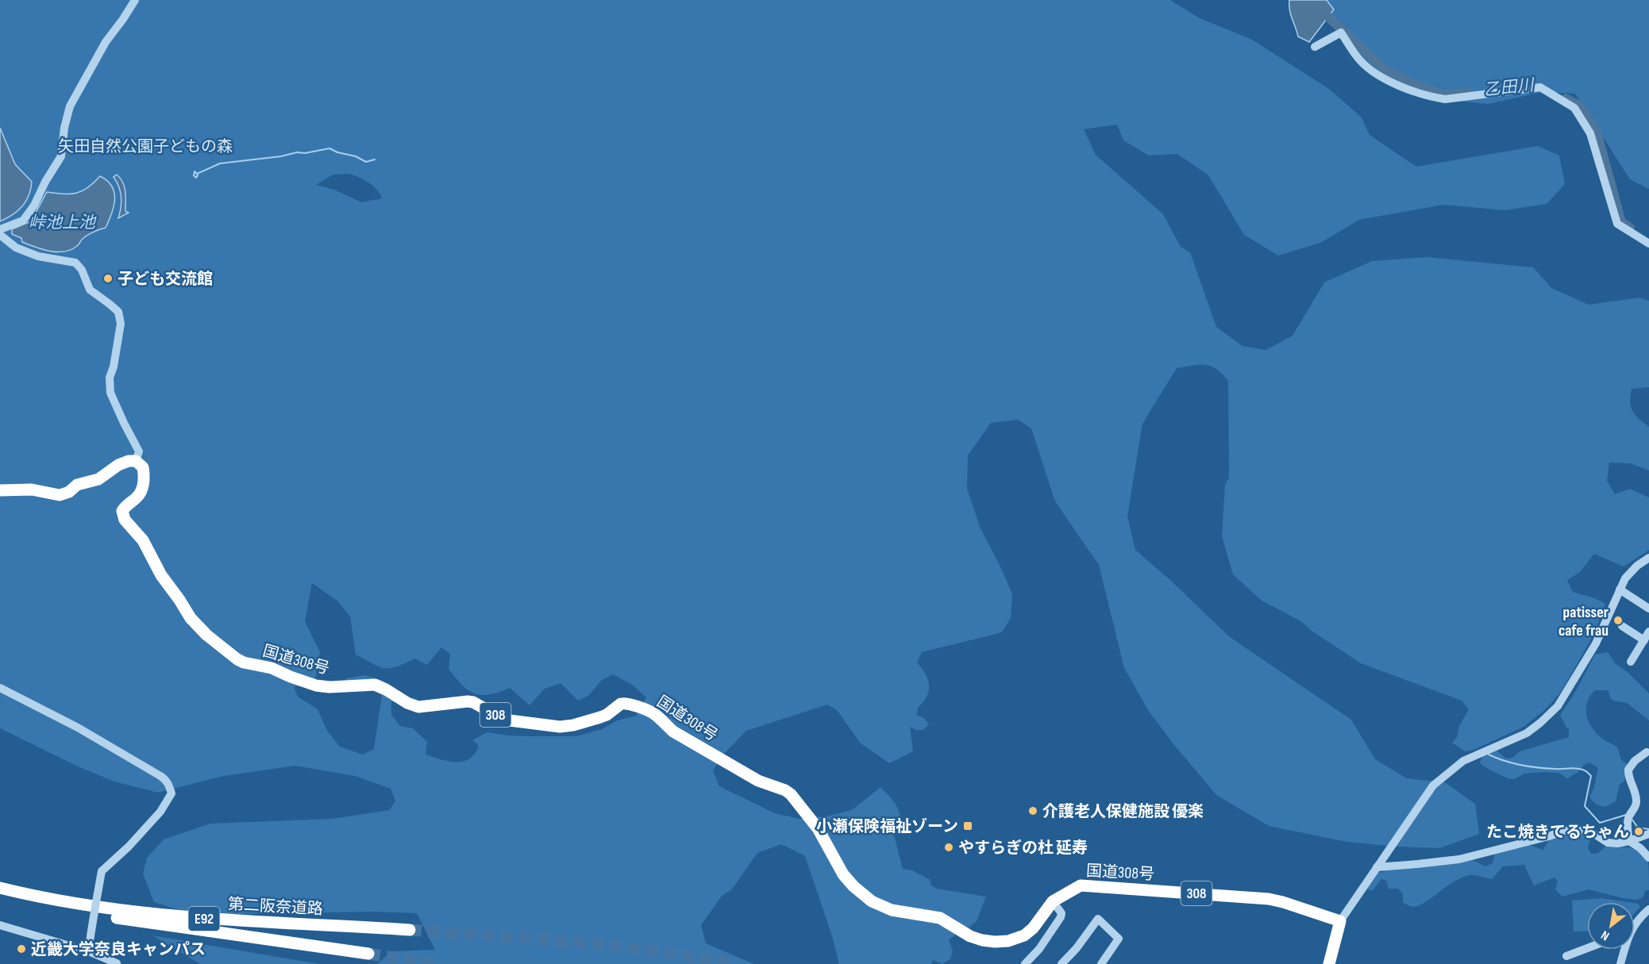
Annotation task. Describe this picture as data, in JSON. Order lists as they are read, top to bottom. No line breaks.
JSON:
{"streets":{"highway":["国道308号","308","第二阪奈道路","E92"]},"water":["乙田川","峠池上池"],"parks":["矢田自然公園子どもの森"],"places":{"other":["子ども交流館","patisser cafe frau","介護老人保健施設 優楽","たこ焼きてるちゃん","やすらぎの杜 延寿","近畿大学奈良キャンパス"],"transit":["小瀬保険福祉ゾーン"]},"north":"bottom left"}
